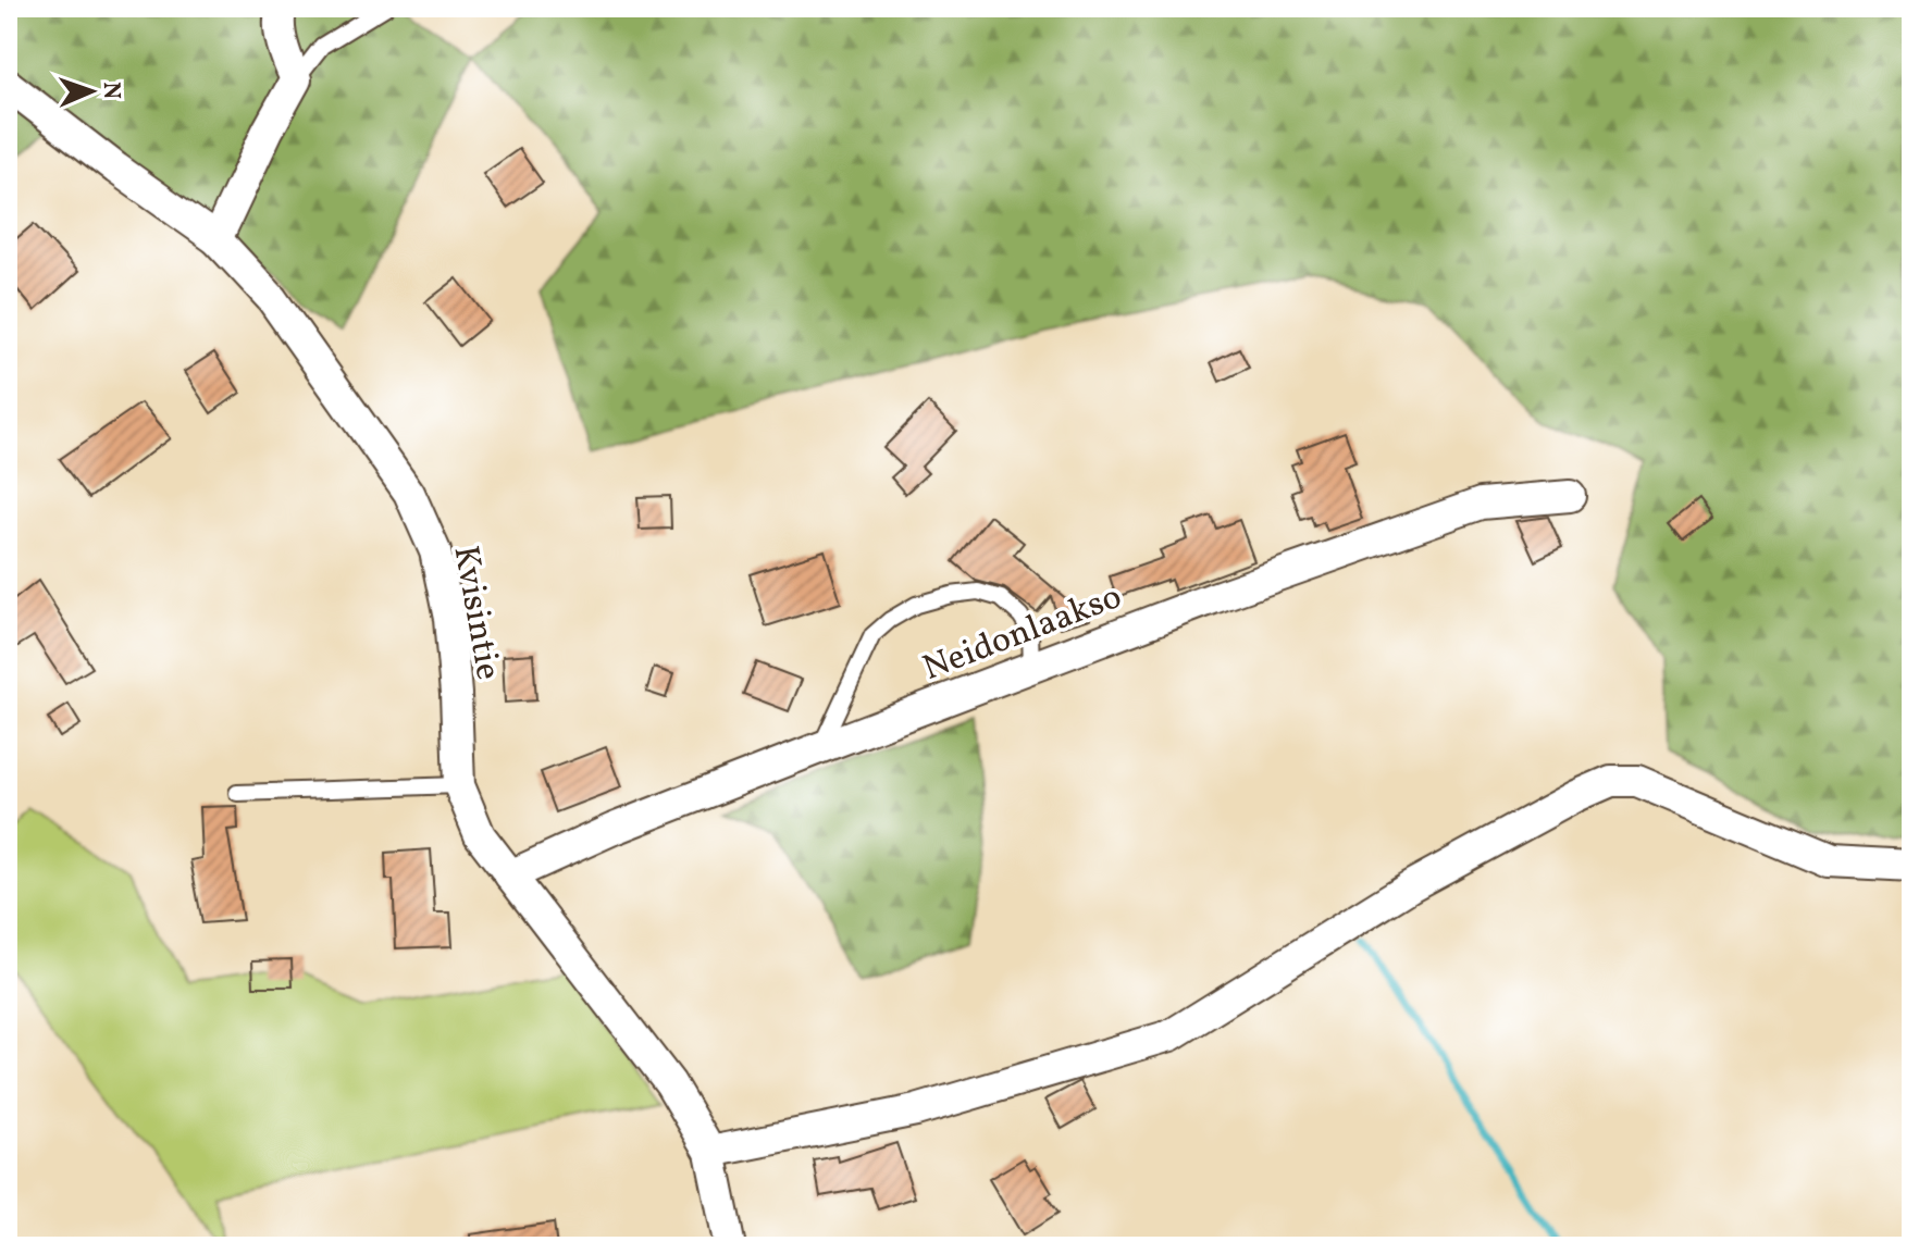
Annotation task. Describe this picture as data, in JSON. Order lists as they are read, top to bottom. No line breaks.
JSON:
{"streets":{"street":["Kvisintie","Neidonlaakso"]},"crossings":[["Kvisintie","Neidonlaakso"]],"north":"right"}
